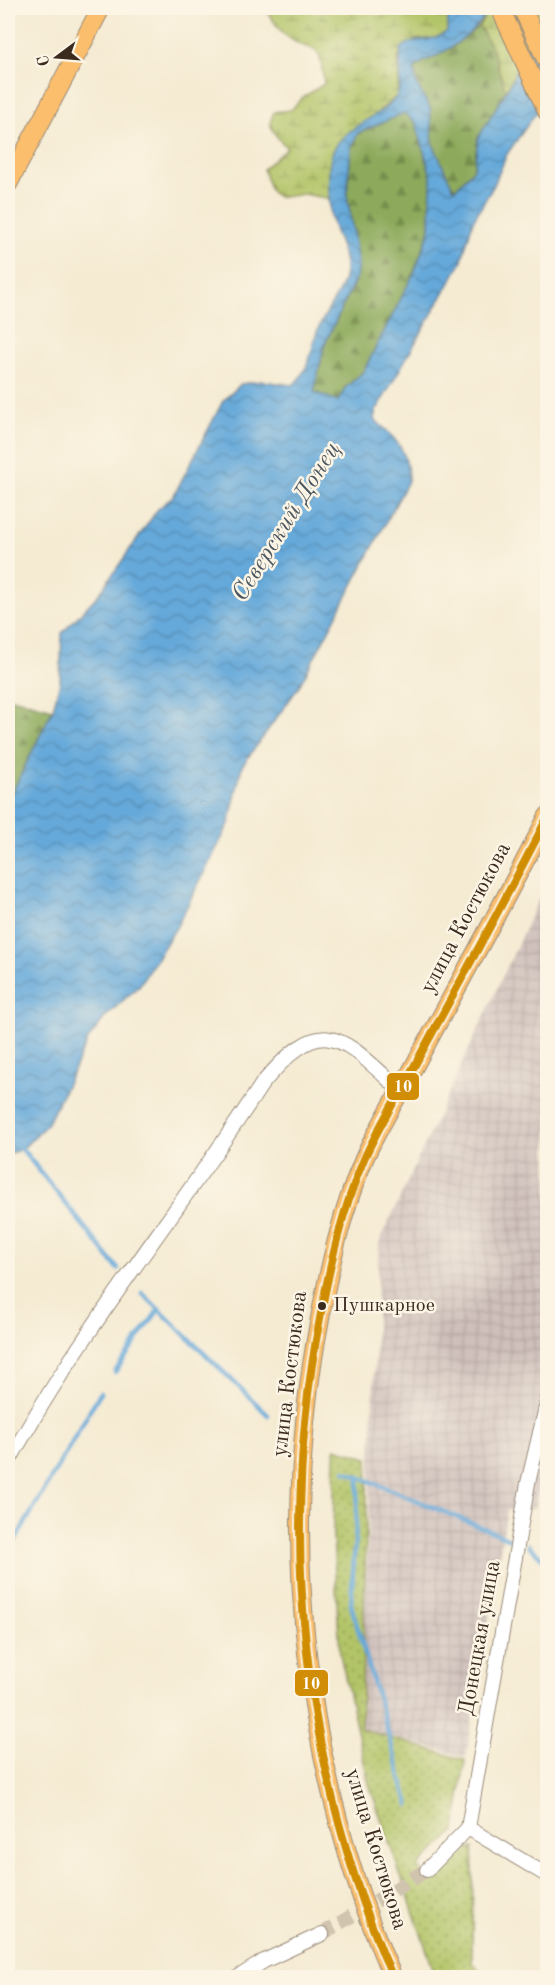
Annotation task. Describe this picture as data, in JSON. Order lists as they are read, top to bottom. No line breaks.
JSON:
{"streets":{"main road":["улица Костюкова"],"street":["Донецкая улица"]},"water":["Северский Донец"],"places":["Пушкарное"],"lines":["transit line 10"],"north":"left"}
